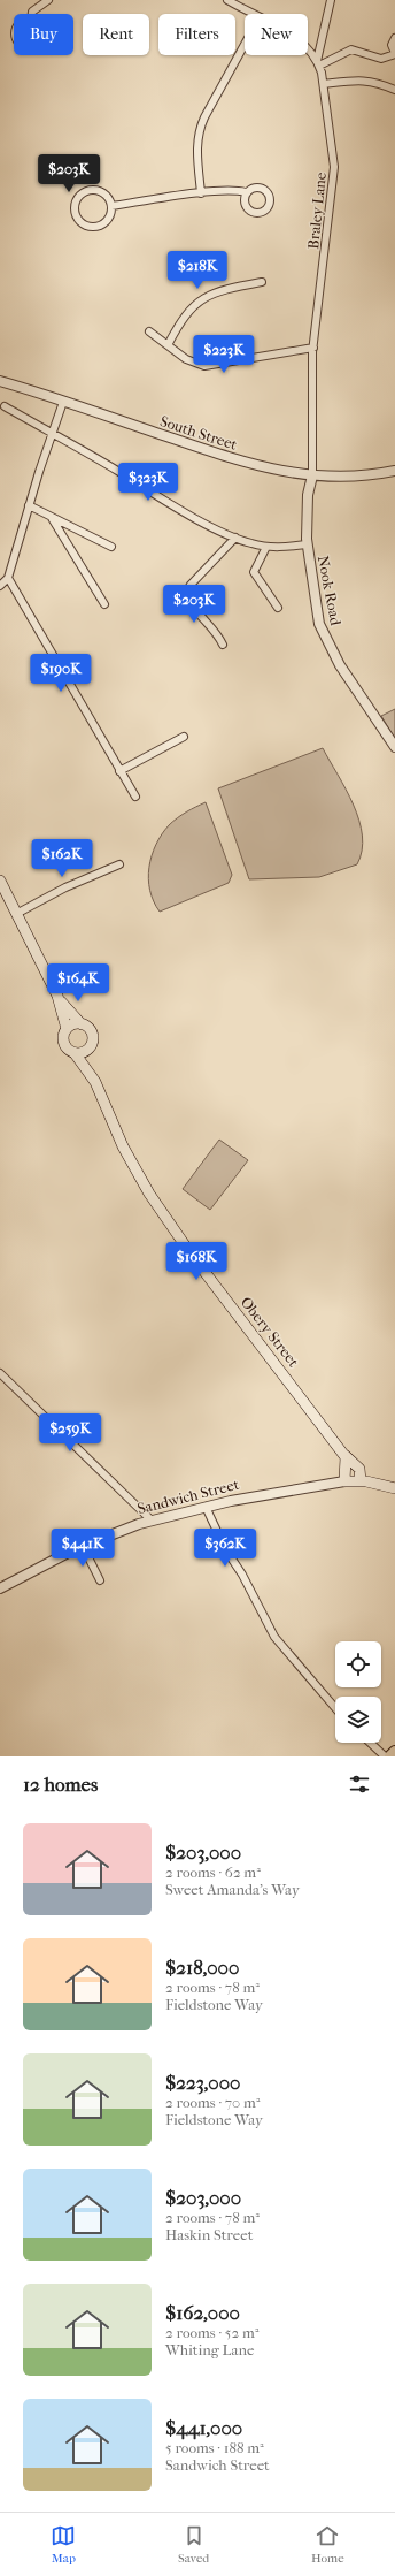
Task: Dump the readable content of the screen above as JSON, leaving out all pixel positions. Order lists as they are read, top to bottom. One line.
{"streets":{"main road":["Obery Street","Sandwich Street"],"street":["Braley Lane","South Street","Nook Road"]},"crossings":[["Braley Lane","South Street"],["Braley Lane","Nook Road"],["South Street","Nook Road"],["Obery Street","Sandwich Street"]],"page":{"chip":["Buy","Rent","Filters","New"],"price":["$203K","$218K","$223K","$323K","$203K","$190K","$162K","$164K","$168K","$259K","$441K","$362K"],"heading":"12 homes","list":[{"name":"$203,000","note":"2 rooms · 62 m² · Sweet Amanda's Way"},{"name":"$218,000","note":"2 rooms · 78 m² · Fieldstone Way"},{"name":"$223,000","note":"2 rooms · 70 m² · Fieldstone Way"},{"name":"$203,000","note":"2 rooms · 78 m² · Haskin Street"},{"name":"$162,000","note":"2 rooms · 52 m² · Whiting Lane"},{"name":"$441,000","note":"5 rooms · 188 m² · Sandwich Street"}],"tabs":["Map","Saved","Home"]}}
